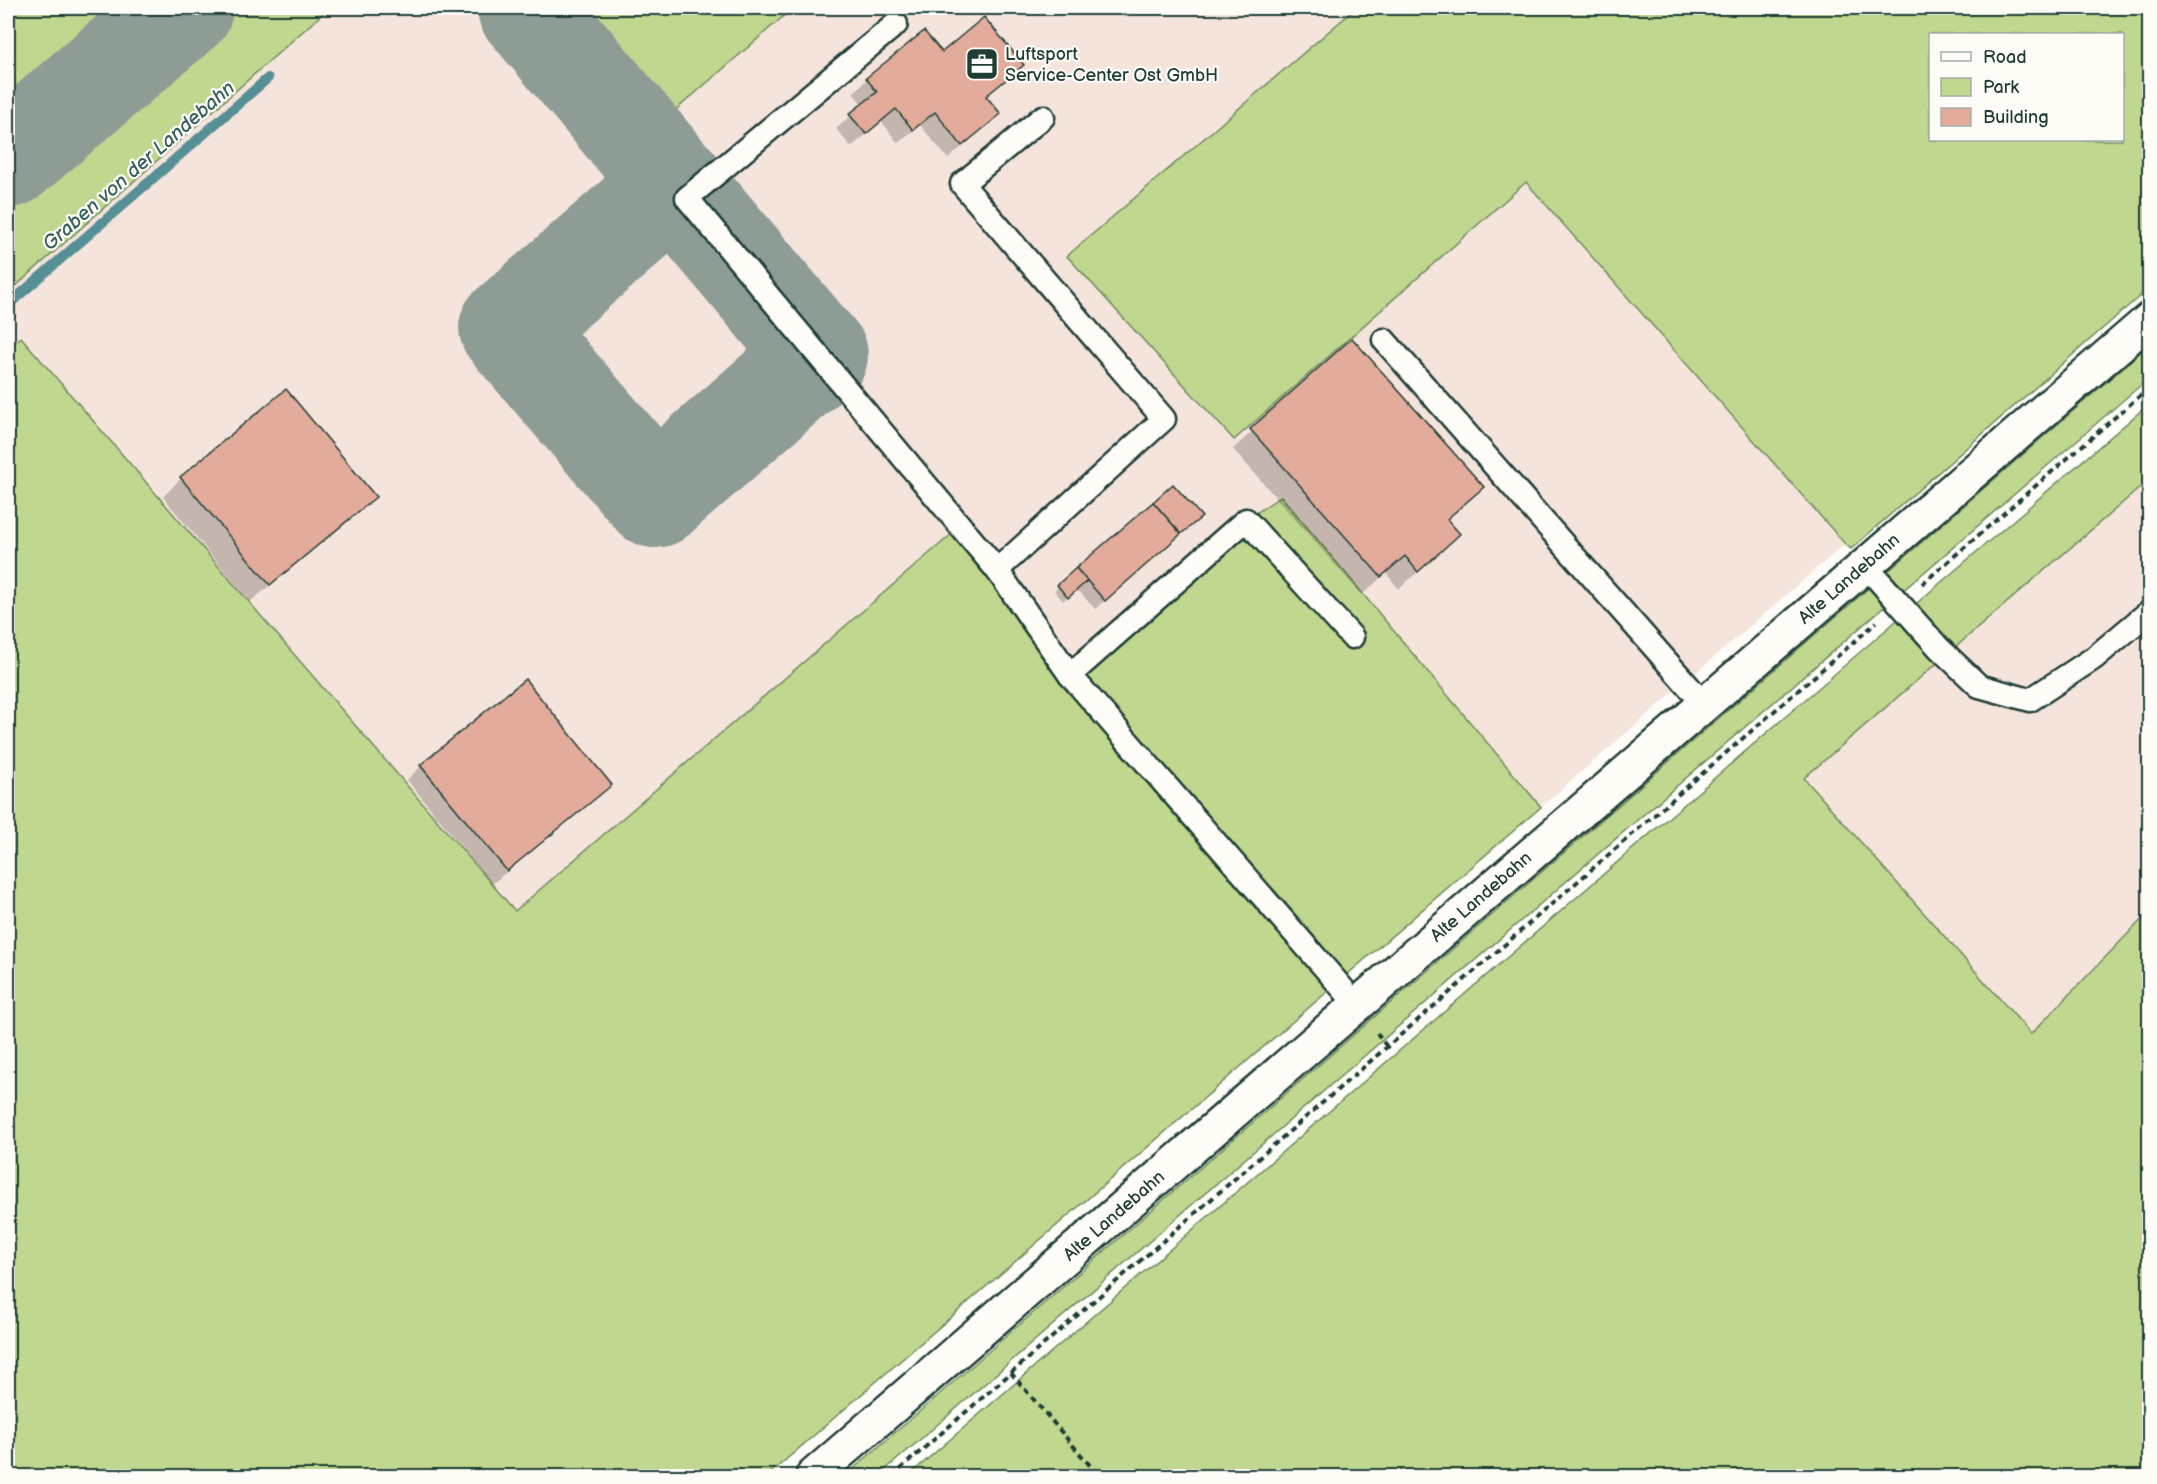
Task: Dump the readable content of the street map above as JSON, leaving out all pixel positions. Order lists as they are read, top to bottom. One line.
{"streets":{"main road":["Alte Landebahn"]},"water":["Graben von der Landebahn"],"places":{"office":["Luftsport Service-Center Ost GmbH"]},"legend":["Road","Park","Building"]}
